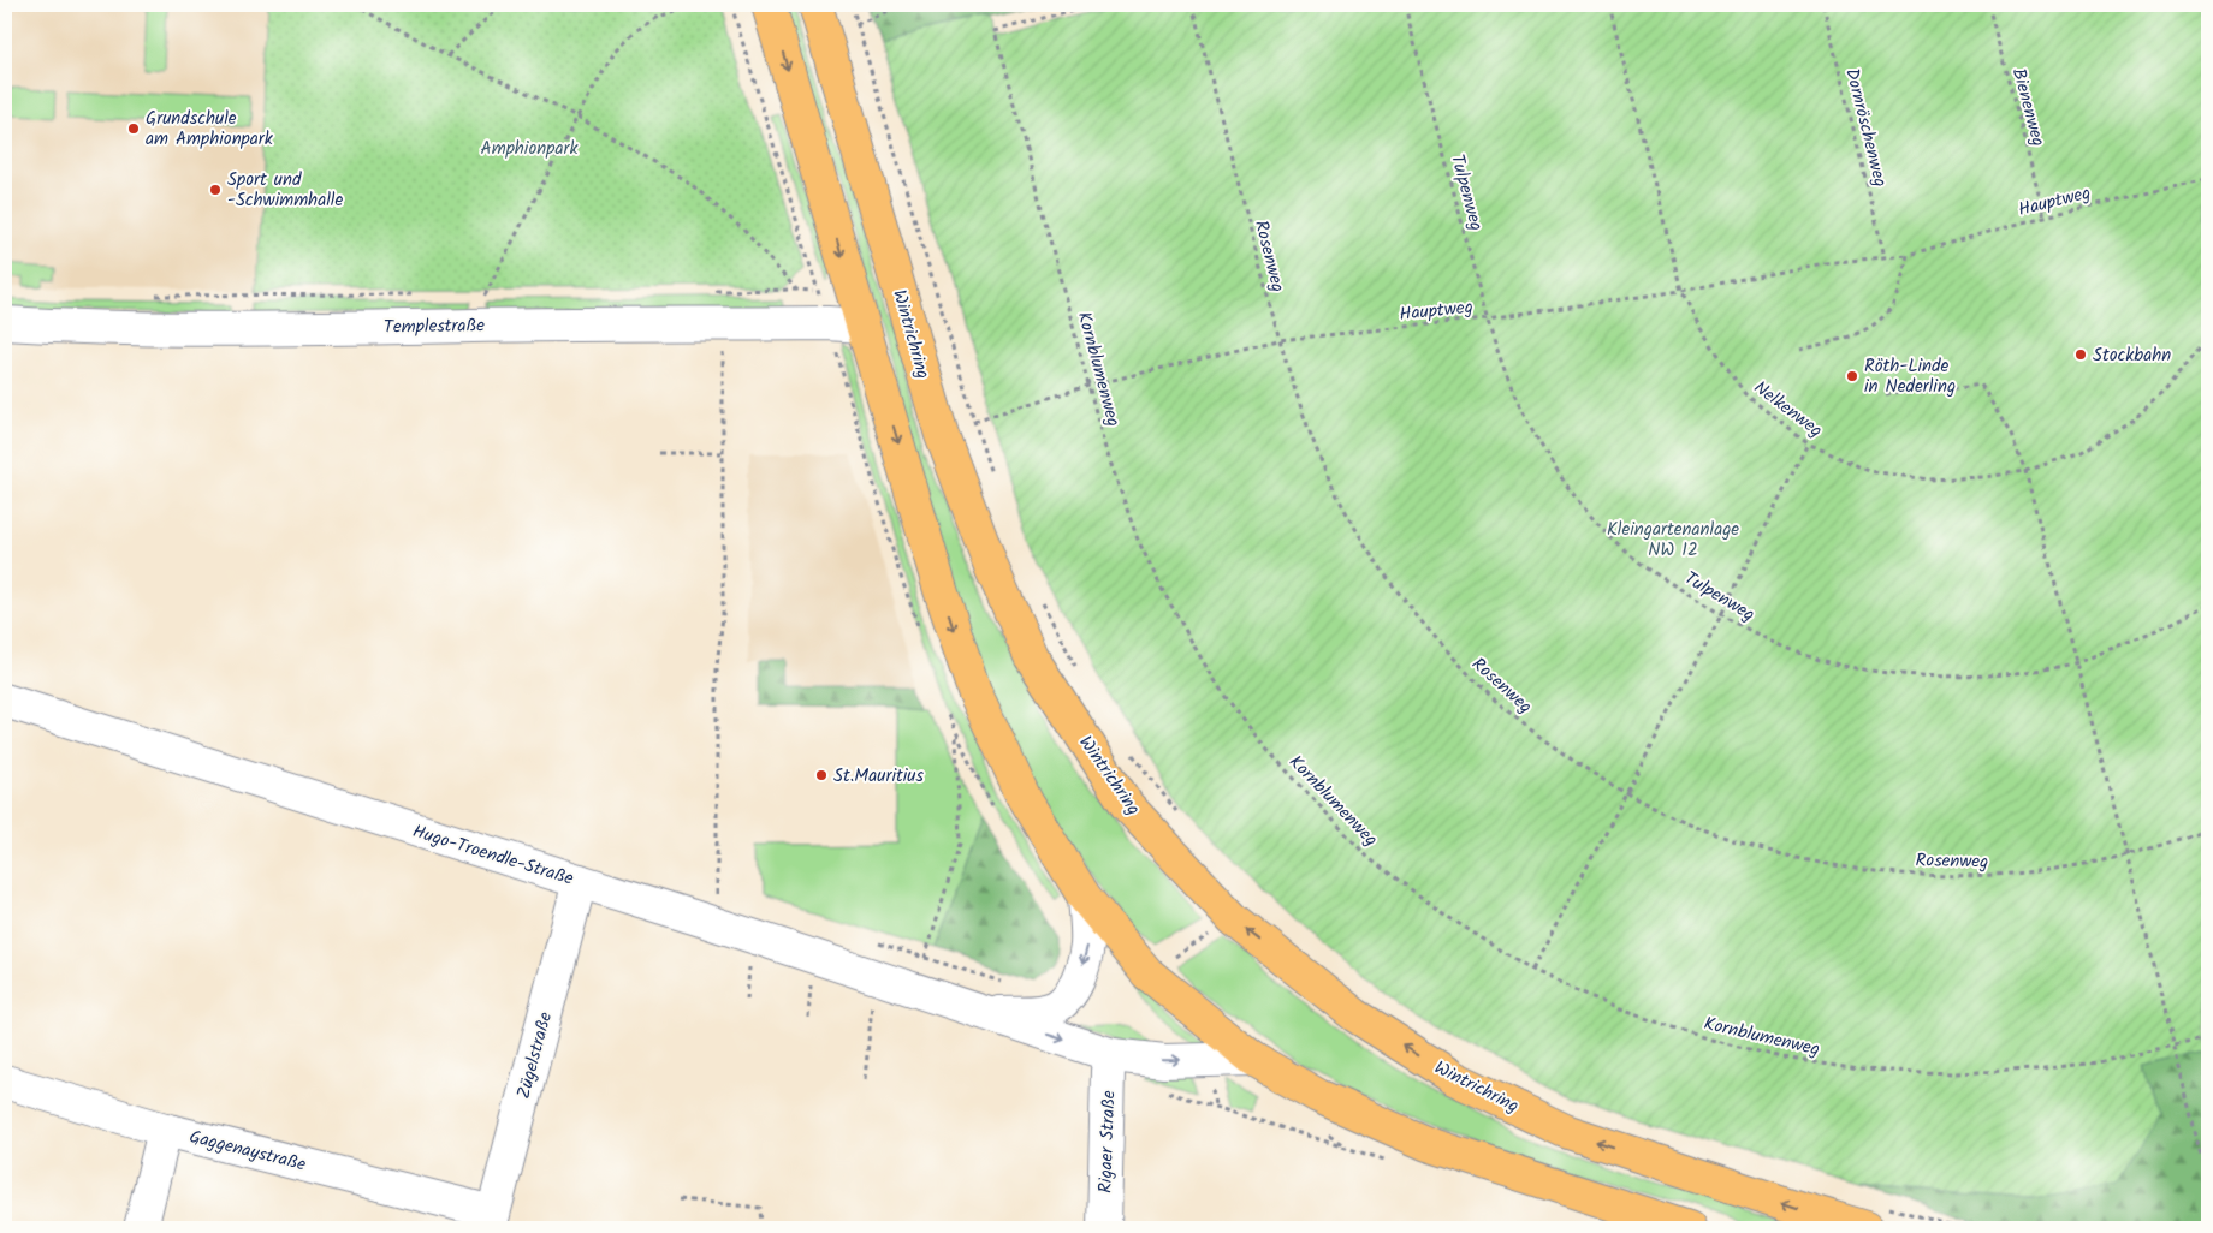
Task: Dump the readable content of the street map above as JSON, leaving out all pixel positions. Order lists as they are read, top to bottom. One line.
{"streets":{"main road":["Wintrichring"],"street":["Templestraße","Hugo-Troendle-Straße","Zügelstraße","Rigaer Straße","Gaggenaystraße"],"path":["Bienenweg","Dornröschenweg","Tulpenweg","Hauptweg","Rosenweg","Kornblumenweg","Nelkenweg"]},"crossings":[["Bienenweg","Hauptweg"],["Dornröschenweg","Hauptweg"],["Tulpenweg","Hauptweg"],["Hauptweg","Rosenweg"],["Hauptweg","Kornblumenweg"],["Hauptweg","Nelkenweg"],["Hugo-Troendle-Straße","Zügelstraße"],["Hugo-Troendle-Straße","Rigaer Straße"],["Zügelstraße","Gaggenaystraße"]],"parks":["Amphionpark","Kleingartenanlage NW 12"],"places":["Grundschule am Amphionpark","Sport und -Schwimmhalle","Stockbahn","Röth-Linde in Nederling","St.Mauritius"]}
